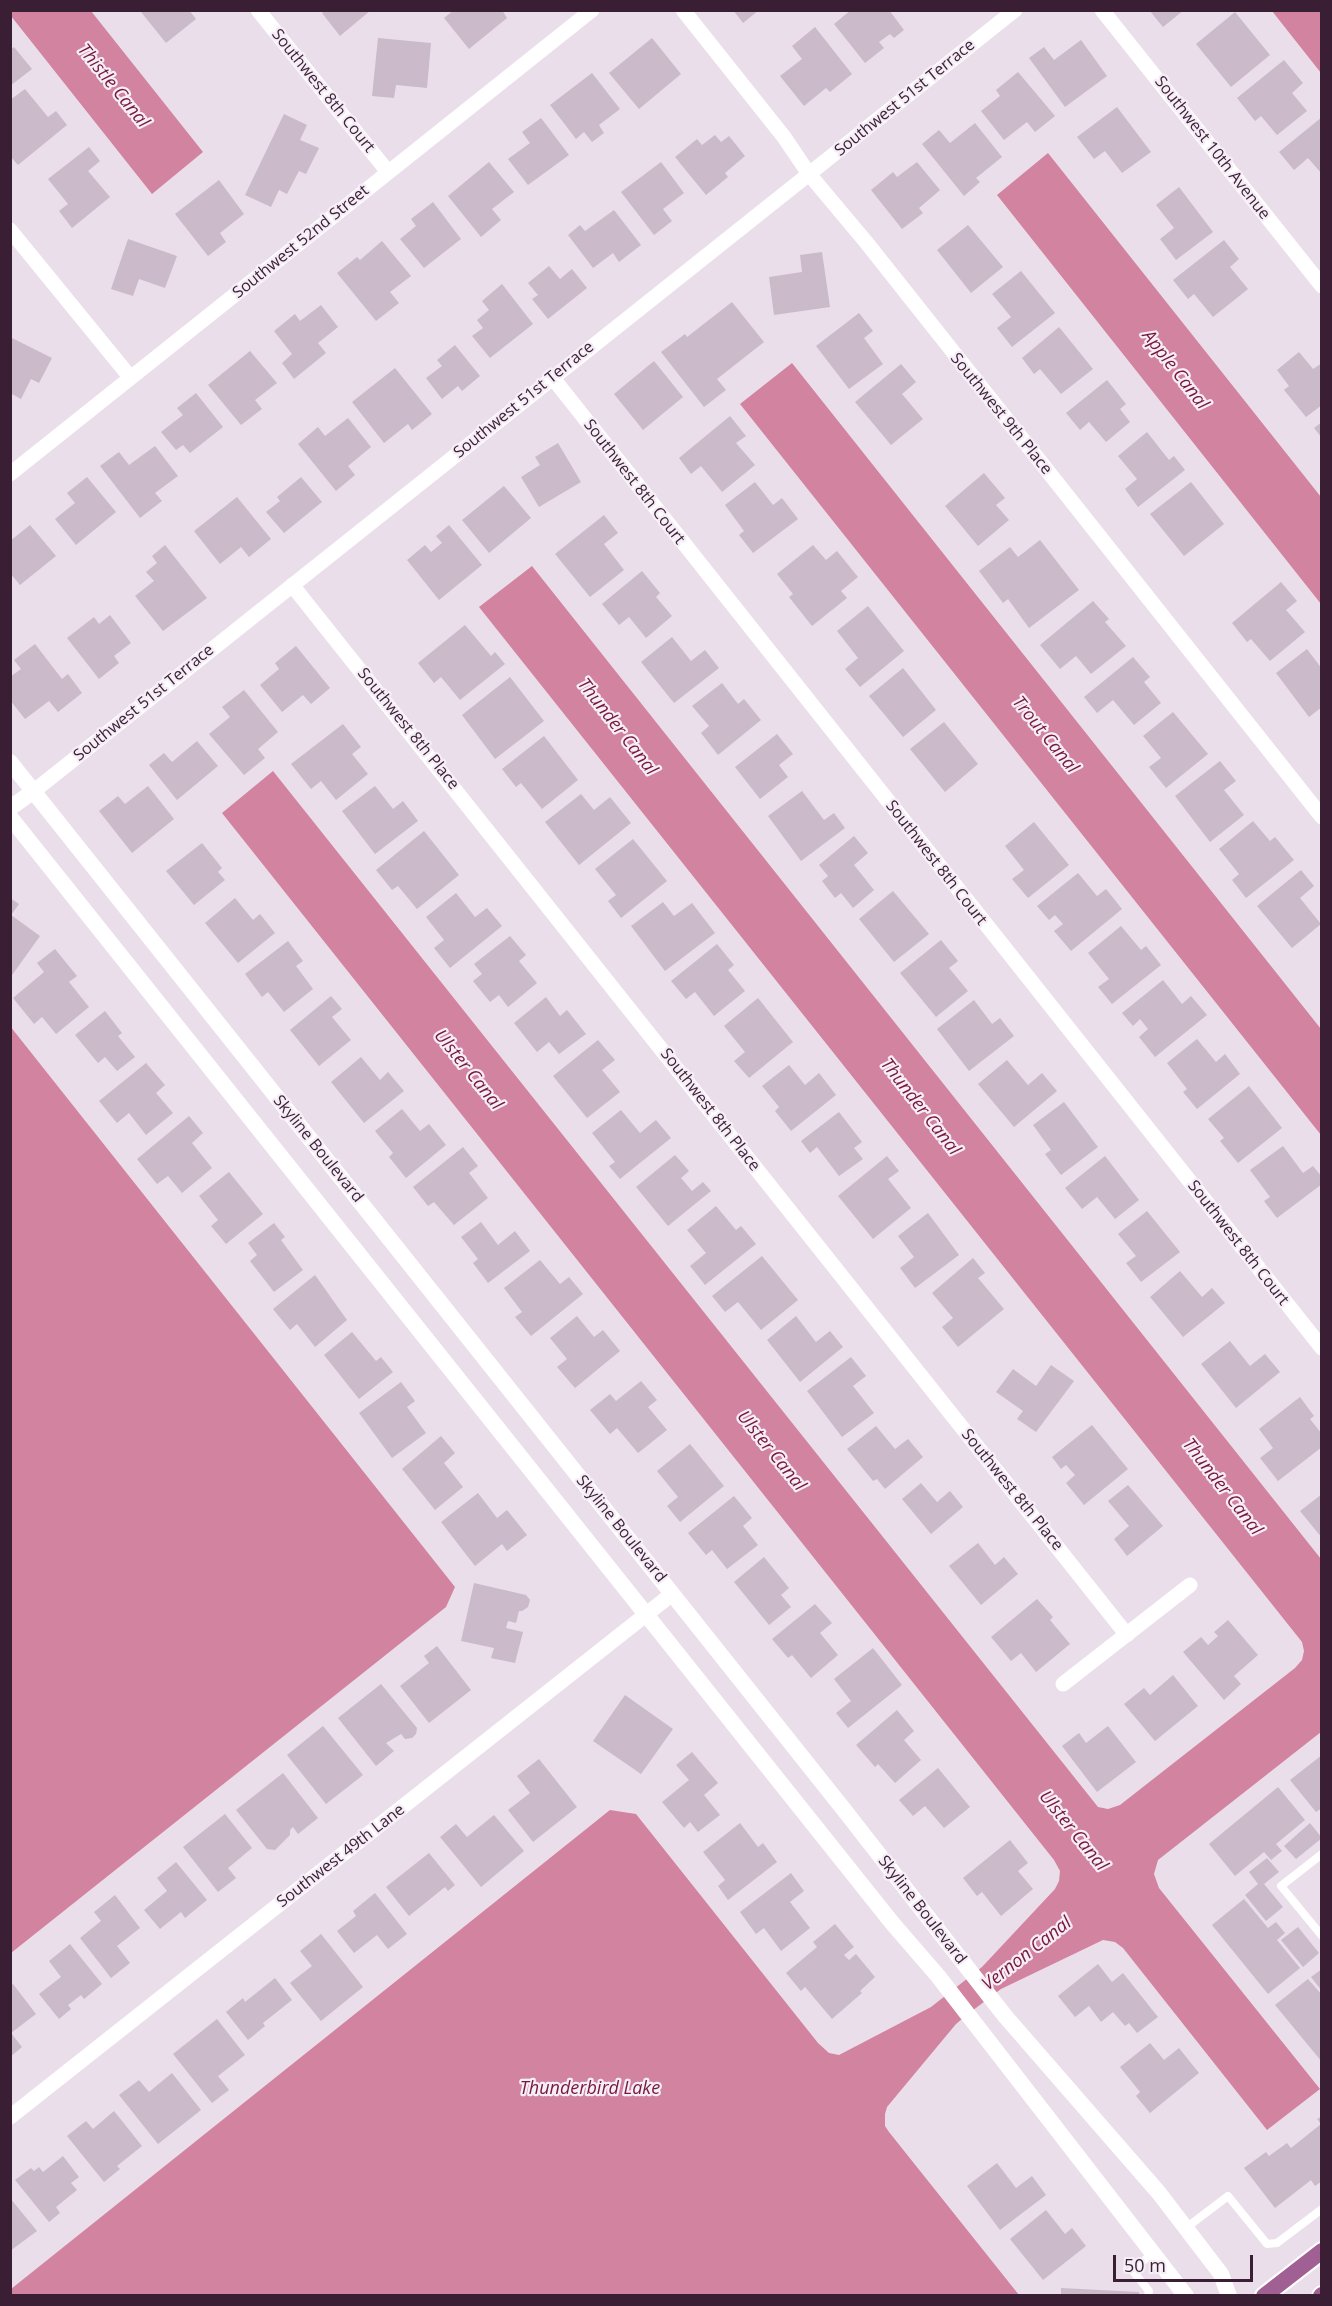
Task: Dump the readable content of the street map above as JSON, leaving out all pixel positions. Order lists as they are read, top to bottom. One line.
{"streets":{"street":["Southwest 8th Court","Southwest 51st Terrace","Southwest 10th Avenue","Southwest 52nd Street","Southwest 9th Place","Southwest 8th Place","Skyline Boulevard","Southwest 49th Lane"]},"crossings":[["Southwest 8th Court","Southwest 51st Terrace"],["Southwest 8th Court","Southwest 52nd Street"],["Southwest 51st Terrace","Southwest 9th Place"],["Southwest 51st Terrace","Southwest 8th Place"],["Southwest 51st Terrace","Skyline Boulevard"],["Skyline Boulevard","Southwest 49th Lane"]],"water":["Thistle Canal","Apple Canal","Thunder Canal","Trout Canal","Ulster Canal","Vernon Canal","Thunderbird Lake"],"scale_bar":"50 m"}
